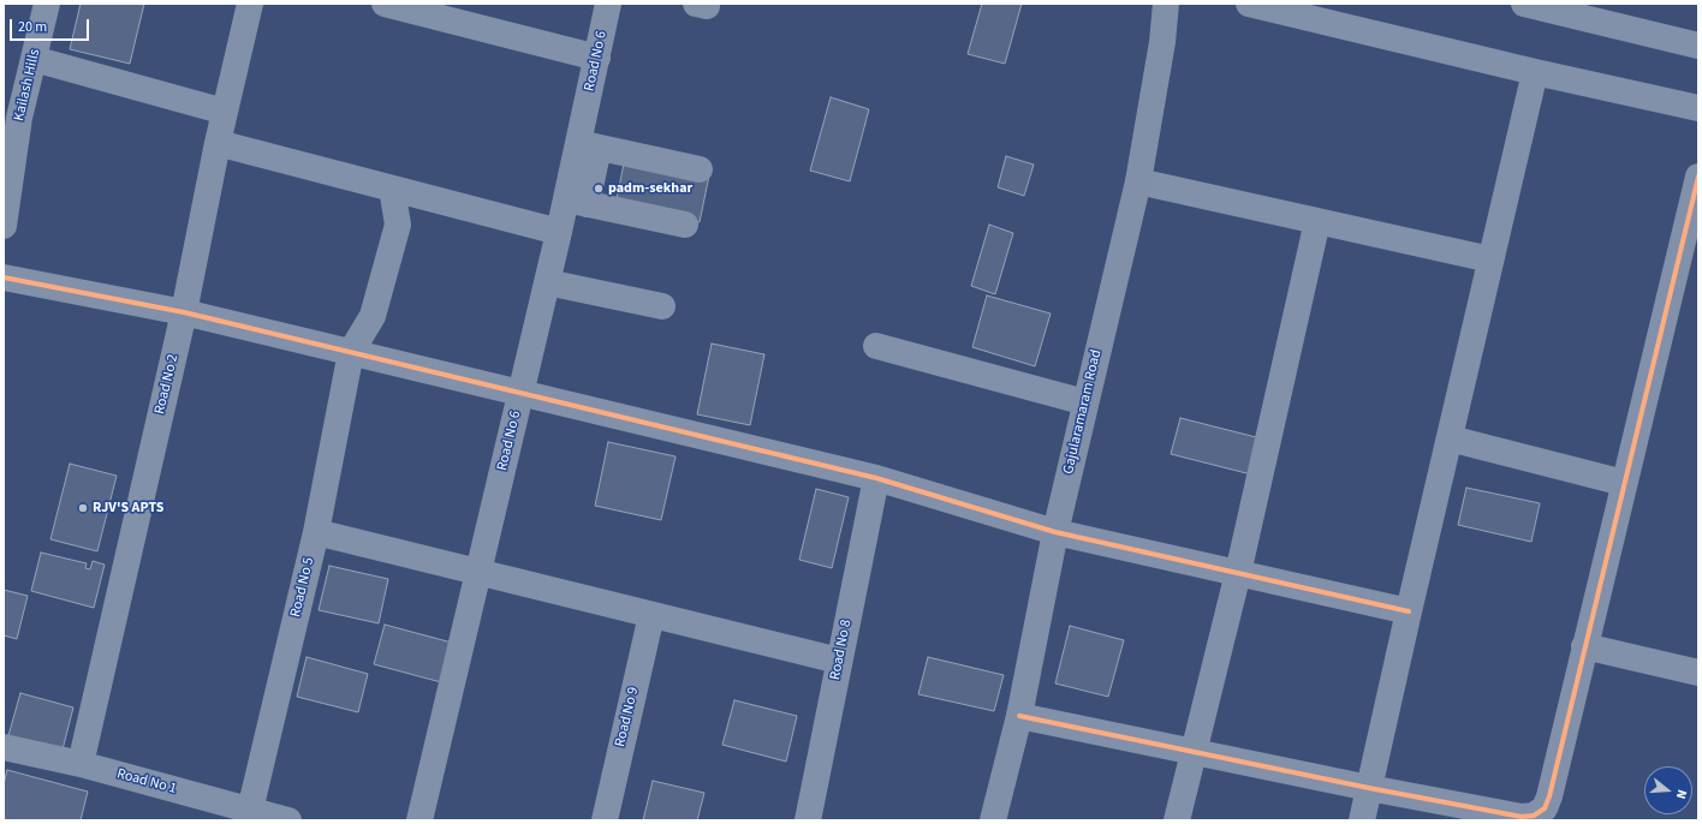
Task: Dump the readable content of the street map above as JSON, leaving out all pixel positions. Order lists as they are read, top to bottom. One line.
{"streets":{"main road":["Gajularamaram Road"],"street":["Road No 6","Kailash Hills","Road No 2","Road No 5","Road No 8","Road No 9","Road No 1"]},"crossings":[["Road No 2","Road No 1"],["Road No 5","Road No 1"]],"places":["padm-sekhar","RJV'S APTS"],"scale_bar":"20 m","north":"right"}
